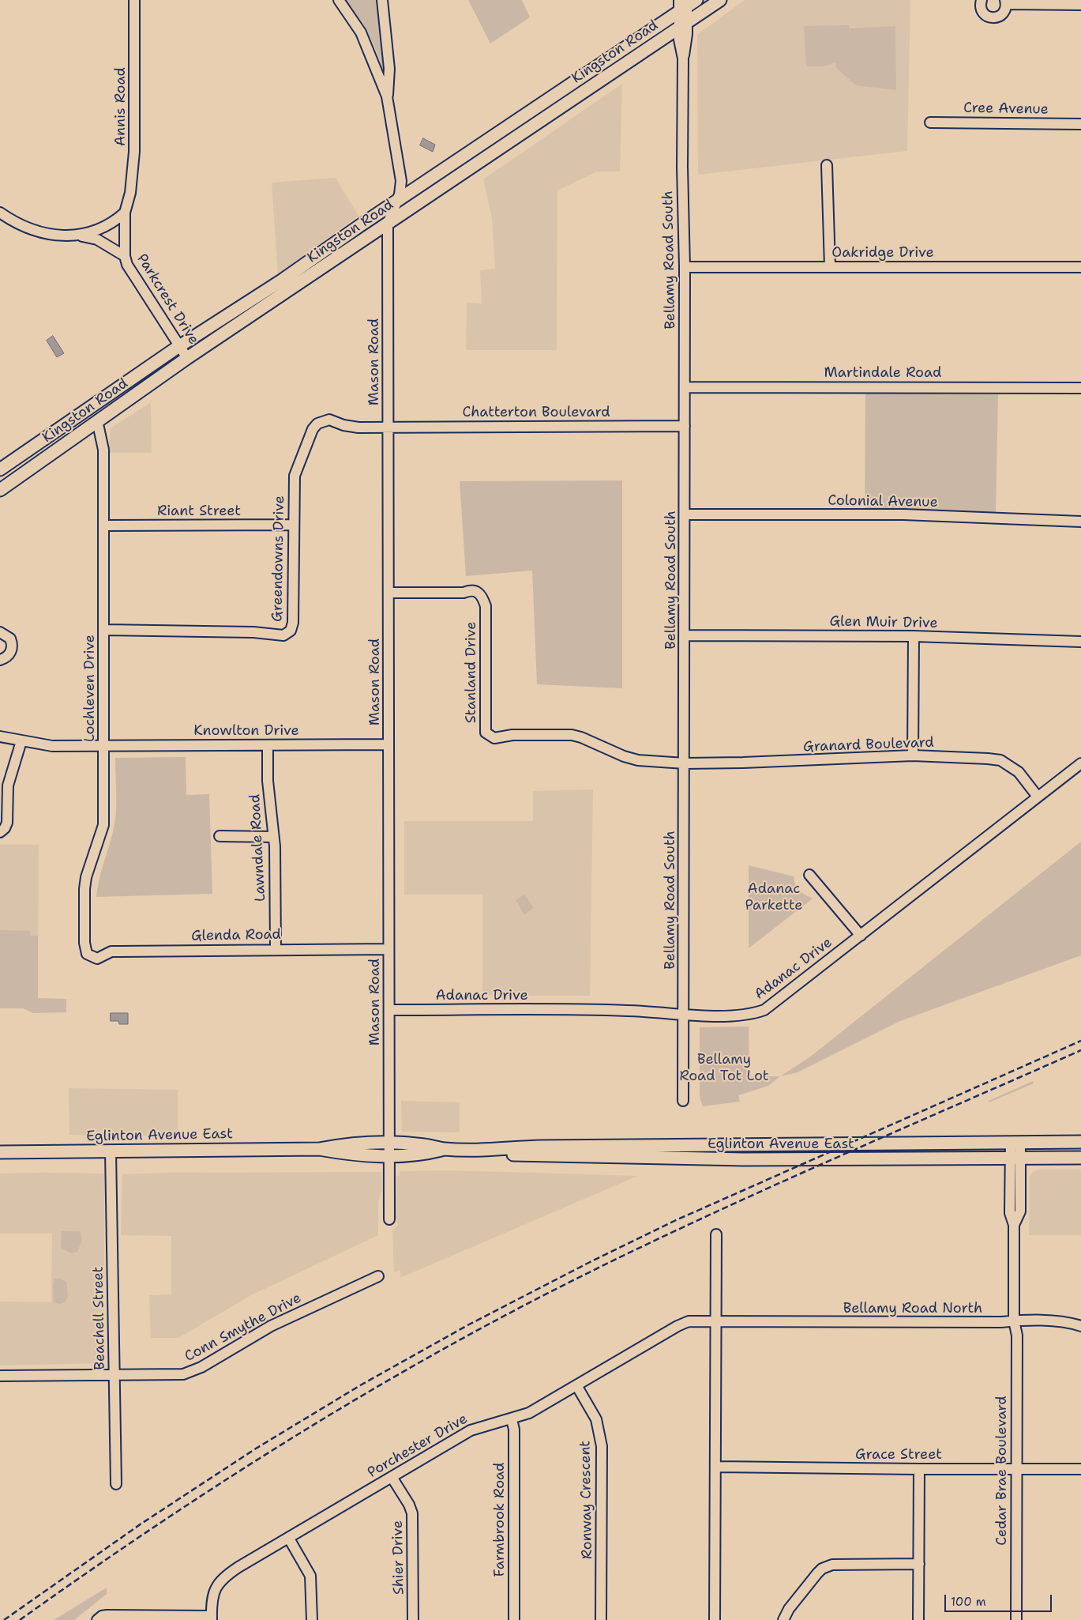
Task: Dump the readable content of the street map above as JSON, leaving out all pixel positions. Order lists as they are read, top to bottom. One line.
{"streets":{"main road":["Kingston Road","Eglinton Avenue East"],"street":["Annis Road","Cree Avenue","Oakridge Drive","Bellamy Road South","Parkcrest Drive","Mason Road","Martindale Road","Chatterton Boulevard","Colonial Avenue","Riant Street","Greendowns Drive","Glen Muir Drive","Stanland Drive","Lochleven Drive","Knowlton Drive","Granard Boulevard","Lawndale Road","Glenda Road","Adanac Drive","Bellamy Road North","Beachell Street","Conn Smythe Drive","Porchester Drive","Grace Street","Cedar Brae Boulevard","Ronway Crescent","Farmbrook Road","Shier Drive"]},"crossings":[["Kingston Road","Bellamy Road South"],["Kingston Road","Parkcrest Drive"],["Kingston Road","Mason Road"],["Kingston Road","Lochleven Drive"],["Annis Road","Parkcrest Drive"],["Oakridge Drive","Bellamy Road South"],["Bellamy Road South","Martindale Road"],["Bellamy Road South","Chatterton Boulevard"],["Bellamy Road South","Colonial Avenue"],["Bellamy Road South","Glen Muir Drive"],["Bellamy Road South","Stanland Drive"],["Bellamy Road South","Granard Boulevard"],["Bellamy Road South","Adanac Drive"],["Mason Road","Chatterton Boulevard"],["Mason Road","Greendowns Drive"],["Mason Road","Stanland Drive"],["Mason Road","Knowlton Drive"],["Mason Road","Glenda Road"],["Mason Road","Adanac Drive"],["Mason Road","Eglinton Avenue East"],["Chatterton Boulevard","Greendowns Drive"],["Riant Street","Greendowns Drive"],["Riant Street","Lochleven Drive"],["Greendowns Drive","Lochleven Drive"],["Stanland Drive","Granard Boulevard"],["Lochleven Drive","Knowlton Drive"],["Lochleven Drive","Glenda Road"],["Knowlton Drive","Lawndale Road"],["Granard Boulevard","Adanac Drive"],["Lawndale Road","Glenda Road"],["Eglinton Avenue East","Beachell Street"],["Bellamy Road North","Porchester Drive"],["Bellamy Road North","Cedar Brae Boulevard"],["Beachell Street","Conn Smythe Drive"],["Porchester Drive","Ronway Crescent"],["Porchester Drive","Farmbrook Road"],["Porchester Drive","Shier Drive"],["Grace Street","Cedar Brae Boulevard"]],"parks":["Adanac Parkette","Bellamy Road Tot Lot"],"scale_bar":"100 m"}
